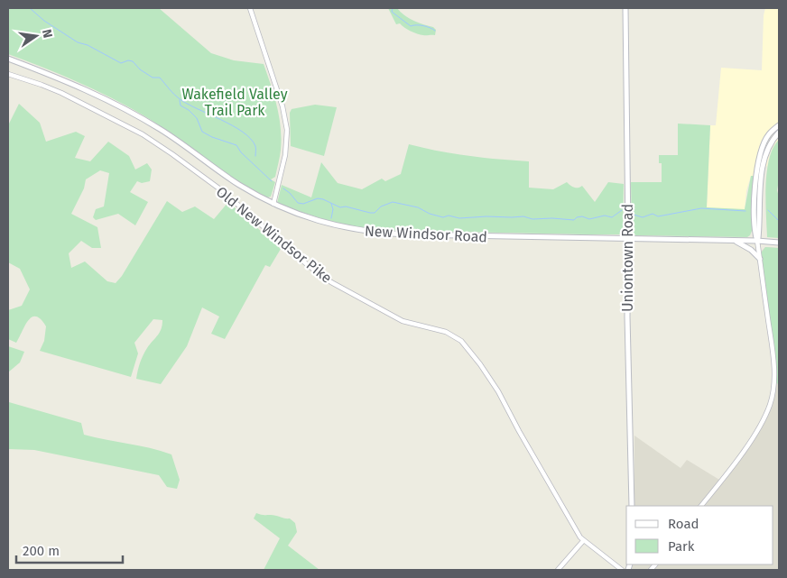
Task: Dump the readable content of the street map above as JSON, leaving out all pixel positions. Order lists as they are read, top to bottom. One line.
{"streets":{"main road":["New Windsor Road","Uniontown Road"],"street":["Old New Windsor Pike"]},"crossings":[["New Windsor Road","Uniontown Road"]],"parks":["Wakefield Valley Trail Park"],"legend":["Road","Park"],"scale_bar":"200 m","north":"right"}
